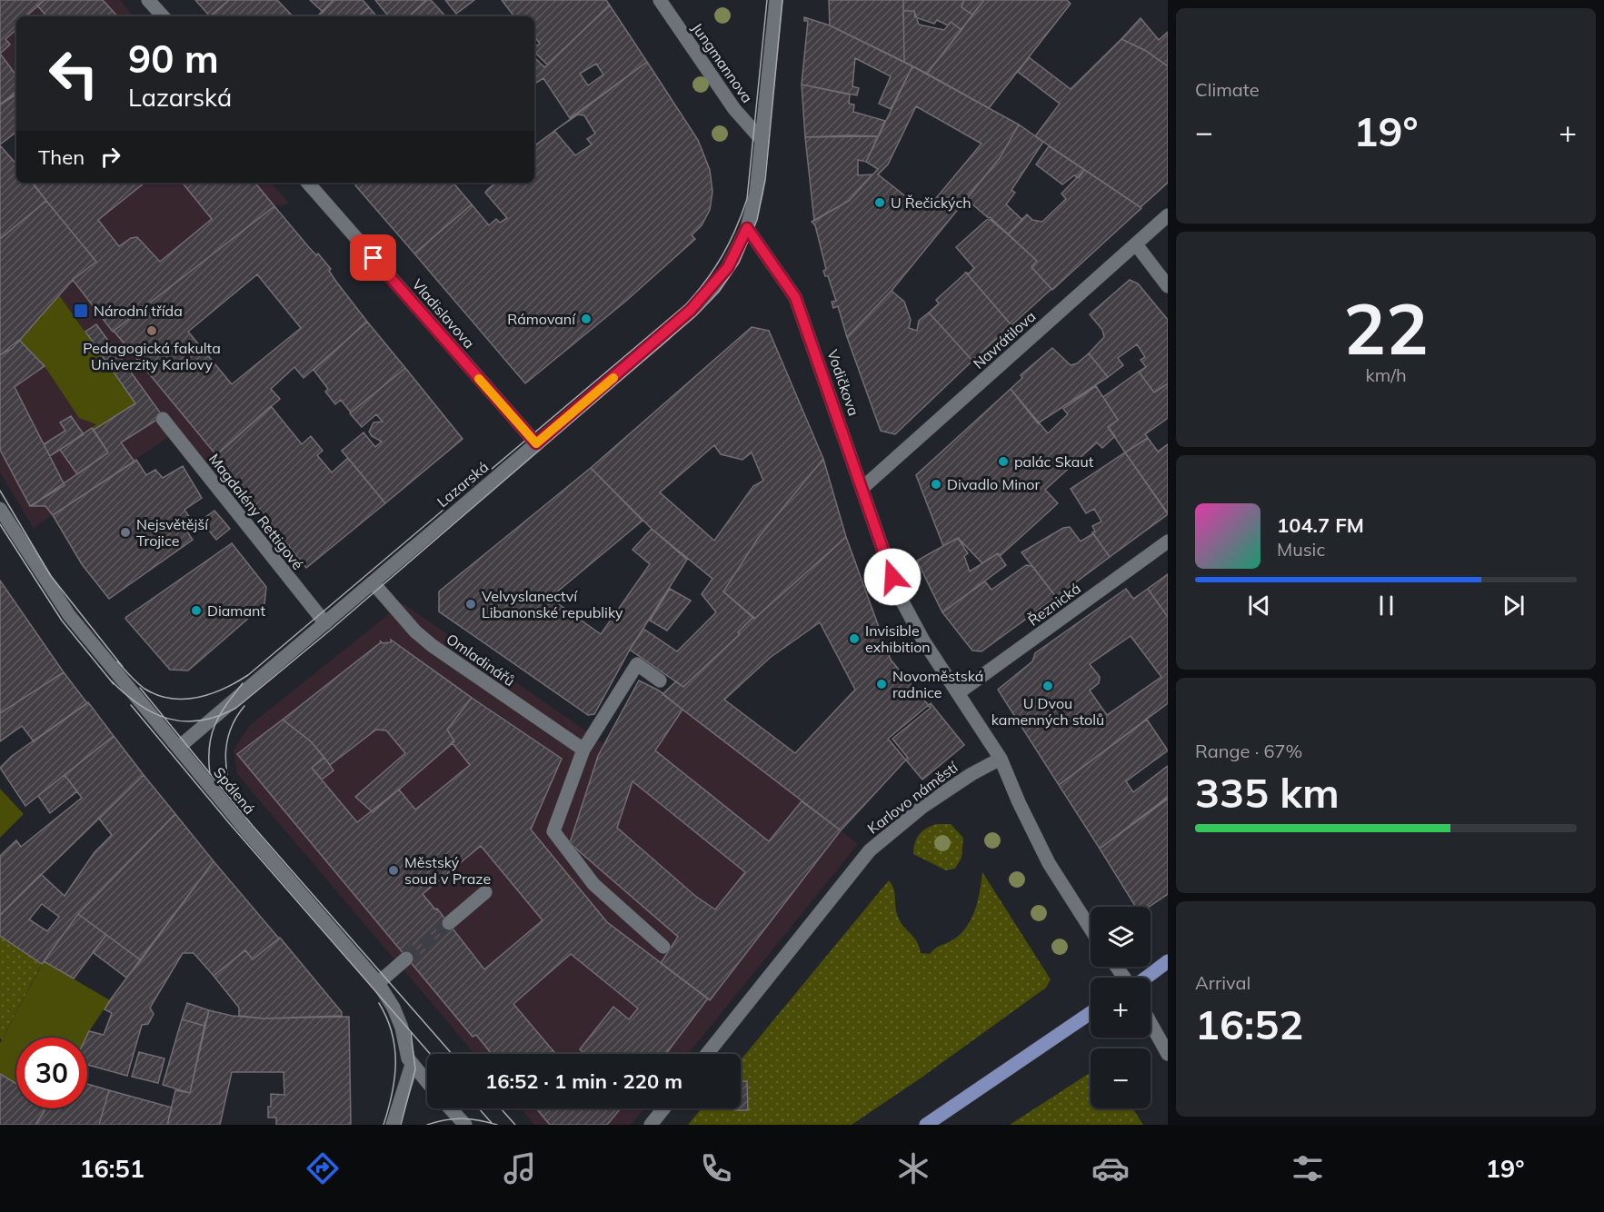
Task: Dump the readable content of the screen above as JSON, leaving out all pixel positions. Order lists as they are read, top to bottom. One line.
{"streets":{"street":["Jungmannova","Vladislavova","Navrátilova","Vodičkova","Lazarská","Magdalény Rettigové","Řeznická","Omladinářů","Spálená","Karlovo náměstí"]},"crossings":[["Vladislavova","Lazarská"],["Navrátilova","Vodičkova"],["Vodičkova","Lazarská"],["Vodičkova","Řeznická"],["Vodičkova","Karlovo náměstí"],["Lazarská","Magdalény Rettigové"],["Lazarská","Omladinářů"],["Lazarská","Spálená"]],"places":{"other":["U Řečických","Rámovaní","Pedagogická fakulta Univerzity Karlovy","palác Skaut","Divadlo Minor","Nejsvětější Trojice","Velvyslanectví Libanonské republiky","Diamant","Invisible exhibition","Novoměstská radnice","U Dvou kamenných stolů","Městský soud v Praze"],"transit":["Národní třída"]},"page":{"tile":["Climate",["22","km/h"],["Range · 67%","335 km"],["Arrival","16:52"]],"turn":["90 m","Lazarská"],"heat":["−","19°","+"],"then":"Then","song":["104.7 FM","Music"],"map_buttons":["+","−"],"limit":"30","trip":"16:52 · 1 min · 220 m","tabs":["16:51","19°"]}}
